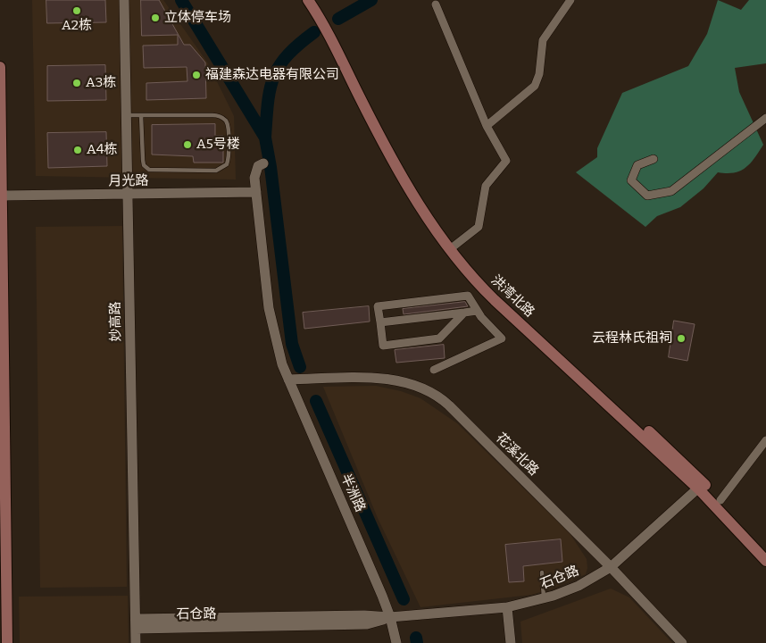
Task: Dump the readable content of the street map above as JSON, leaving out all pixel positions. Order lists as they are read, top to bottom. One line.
{"streets":{"main road":["洪湾北路"],"street":["月光路","妙高路","花溪北路","半洲路","石仓路"]},"crossings":[["月光路","妙高路"],["月光路","半洲路"],["洪湾北路","石仓路"],["妙高路","石仓路"],["花溪北路","半洲路"],["花溪北路","石仓路"],["半洲路","石仓路"]],"places":["A2栋","立体停车场","福建森达电器有限公司","A3栋","A5号楼","A4栋","云程林氏祖祠"]}
